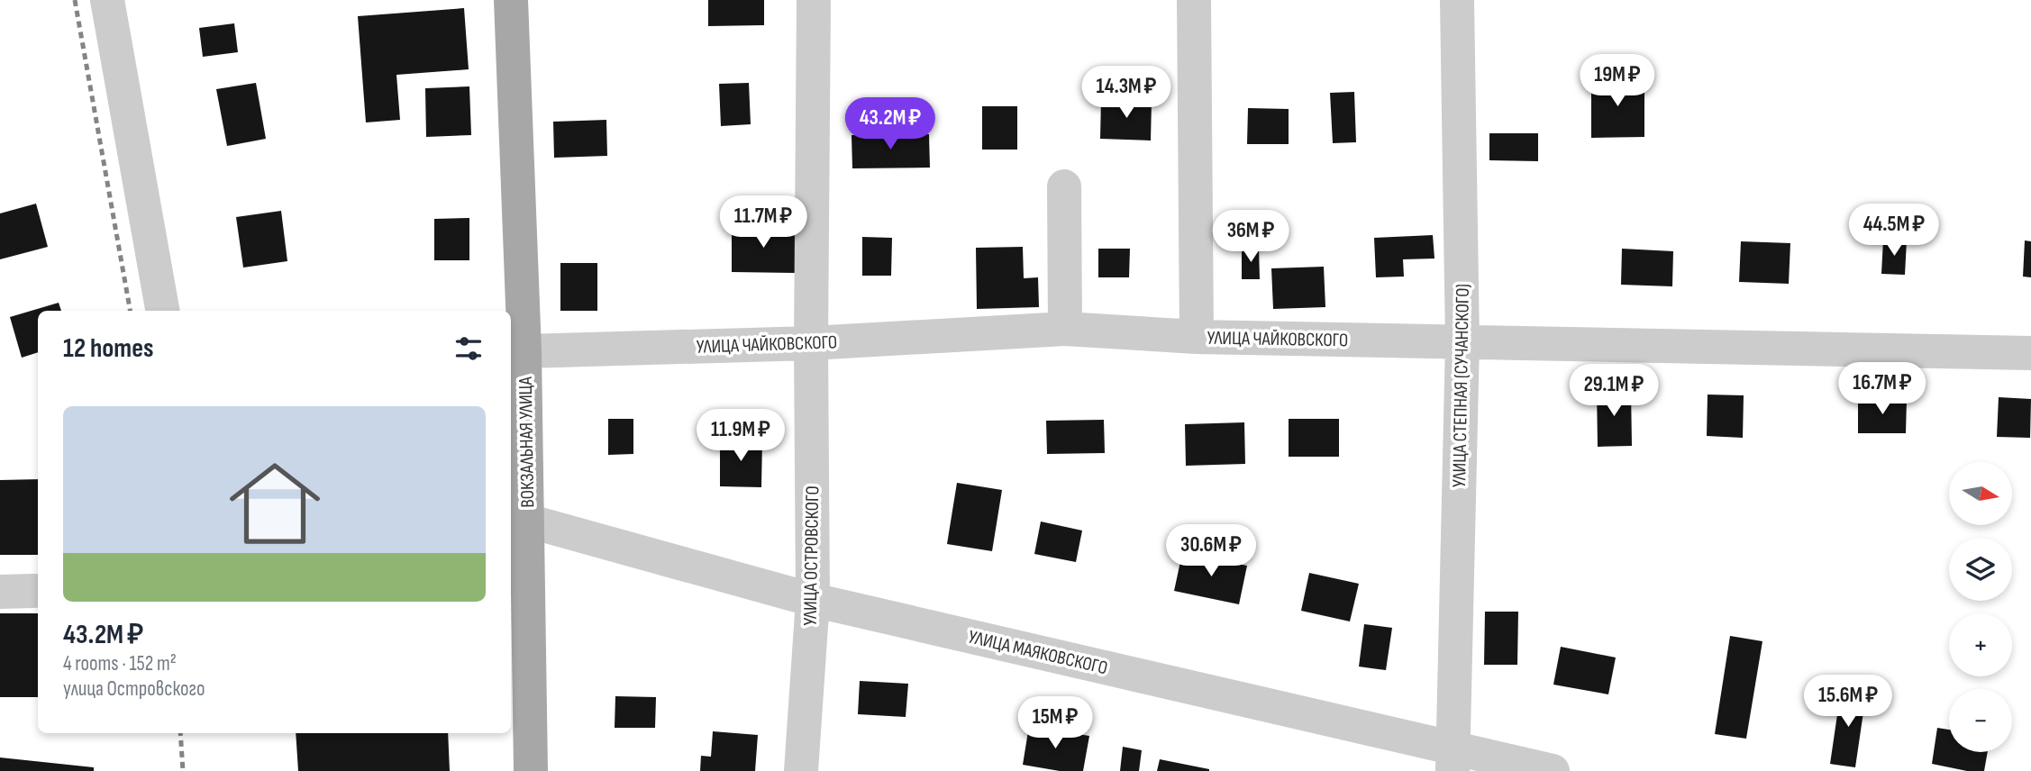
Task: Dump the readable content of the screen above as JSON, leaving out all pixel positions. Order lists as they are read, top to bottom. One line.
{"streets":{"main road":["ВОКЗАЛЬНАЯ УЛИЦА"],"street":["УЛИЦА ЧАЙКОВСКОГО","УЛИЦА СТЕПНАЯ (СУЧАНСКОГО)","УЛИЦА ОСТРОВСКОГО","УЛИЦА МАЯКОВСКОГО"]},"crossings":[["УЛИЦА ЧАЙКОВСКОГО","УЛИЦА СТЕПНАЯ (СУЧАНСКОГО)"],["УЛИЦА ЧАЙКОВСКОГО","ВОКЗАЛЬНАЯ УЛИЦА"],["УЛИЦА ЧАЙКОВСКОГО","УЛИЦА ОСТРОВСКОГО"],["УЛИЦА СТЕПНАЯ (СУЧАНСКОГО)","УЛИЦА МАЯКОВСКОГО"],["ВОКЗАЛЬНАЯ УЛИЦА","УЛИЦА МАЯКОВСКОГО"],["УЛИЦА ОСТРОВСКОГО","УЛИЦА МАЯКОВСКОГО"]],"north":"right","page":{"price":["19M ₽","14.3M ₽","43.2M ₽","11.7M ₽","44.5M ₽","36M ₽","16.7M ₽","29.1M ₽","11.9M ₽","30.6M ₽","15.6M ₽","15M ₽"],"heading":"12 homes","list":[{"name":"43.2M ₽","note":"4 rooms · 152 m² · улица Островского"}],"map_buttons":["+","−"]}}
